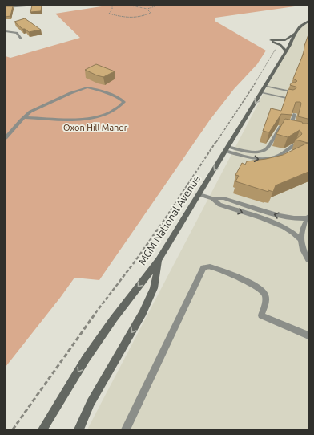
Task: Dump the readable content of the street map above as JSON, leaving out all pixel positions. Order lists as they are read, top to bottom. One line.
{"streets":{"main road":["MGM National Avenue"]},"parks":["Oxon Hill Manor"]}
